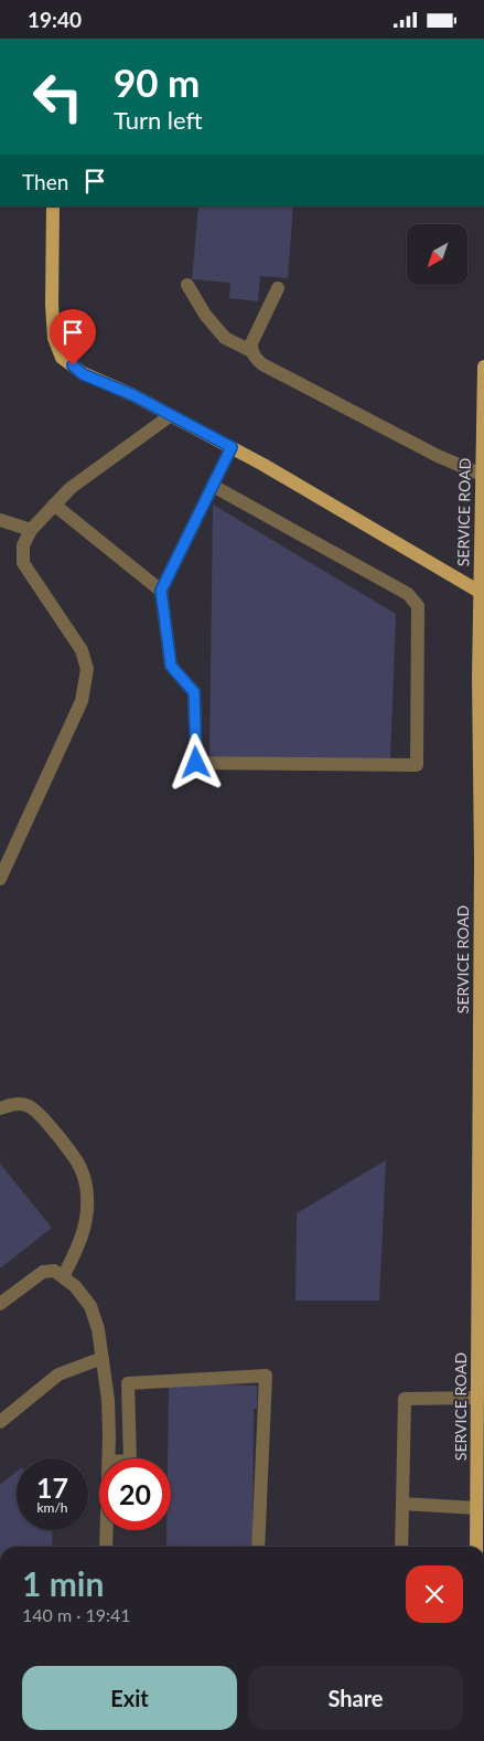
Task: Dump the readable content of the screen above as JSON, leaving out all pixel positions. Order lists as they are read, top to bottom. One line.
{"streets":{"main road":["SERVICE ROAD"]},"north":"bottom left","page":{"status":"19:40","turn":["90 m","Turn left"],"then":"Then","speed":"17 km/h","limit":"20","heading":["1 min","140 m · 19:41"],"buttons":["Exit","Share"]}}
